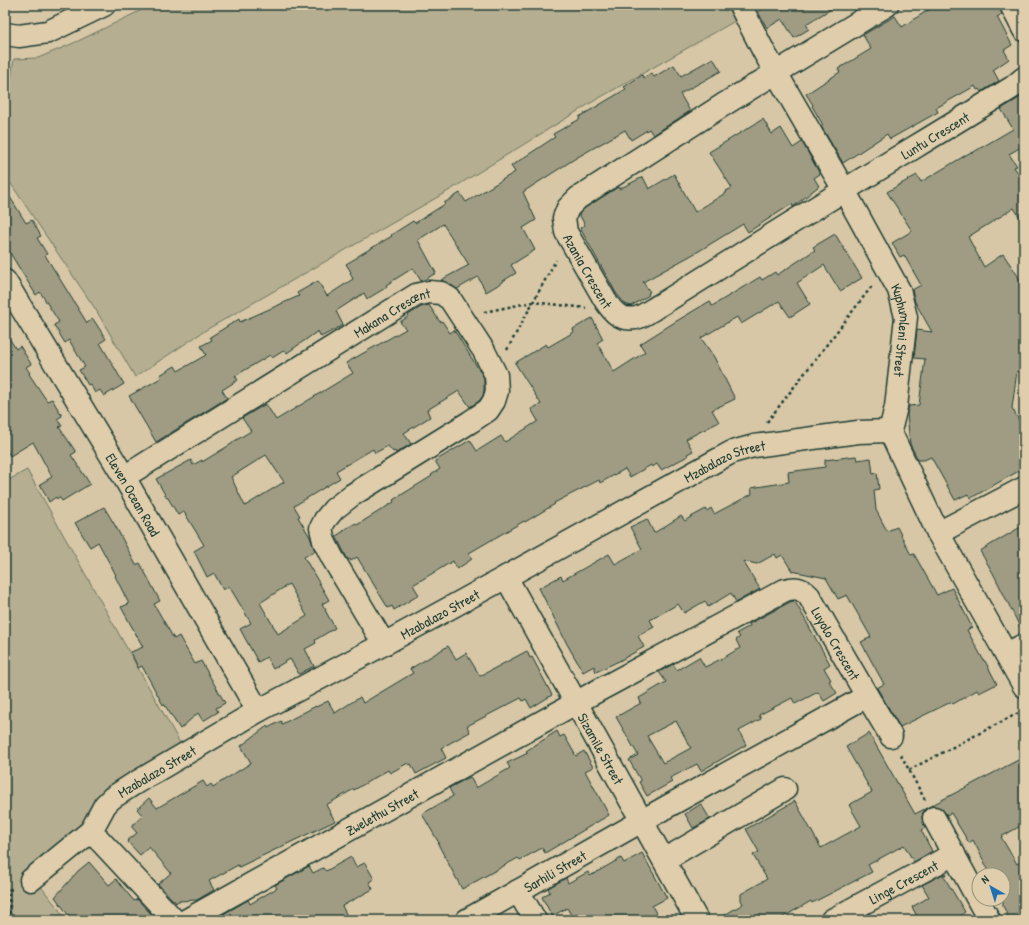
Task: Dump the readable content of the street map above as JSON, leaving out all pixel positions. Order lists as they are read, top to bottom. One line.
{"streets":{"street":["Luntu Crescent","Azania Crescent","Makana Crescent","Kuphumleni Street","Mzabalazo Street","Eleven Ocean Road","Luyolo Crescent","Sizamile Street","Zwelethu Street","Sarhili Street","Linge Crescent"]},"crossings":[["Luntu Crescent","Azania Crescent"],["Luntu Crescent","Kuphumleni Street"],["Azania Crescent","Kuphumleni Street"],["Makana Crescent","Mzabalazo Street"],["Makana Crescent","Eleven Ocean Road"],["Kuphumleni Street","Mzabalazo Street"],["Mzabalazo Street","Eleven Ocean Road"],["Mzabalazo Street","Sizamile Street"],["Luyolo Crescent","Sizamile Street"],["Luyolo Crescent","Zwelethu Street"],["Luyolo Crescent","Sarhili Street"],["Sizamile Street","Zwelethu Street"],["Sizamile Street","Sarhili Street"]],"north":"top left"}
